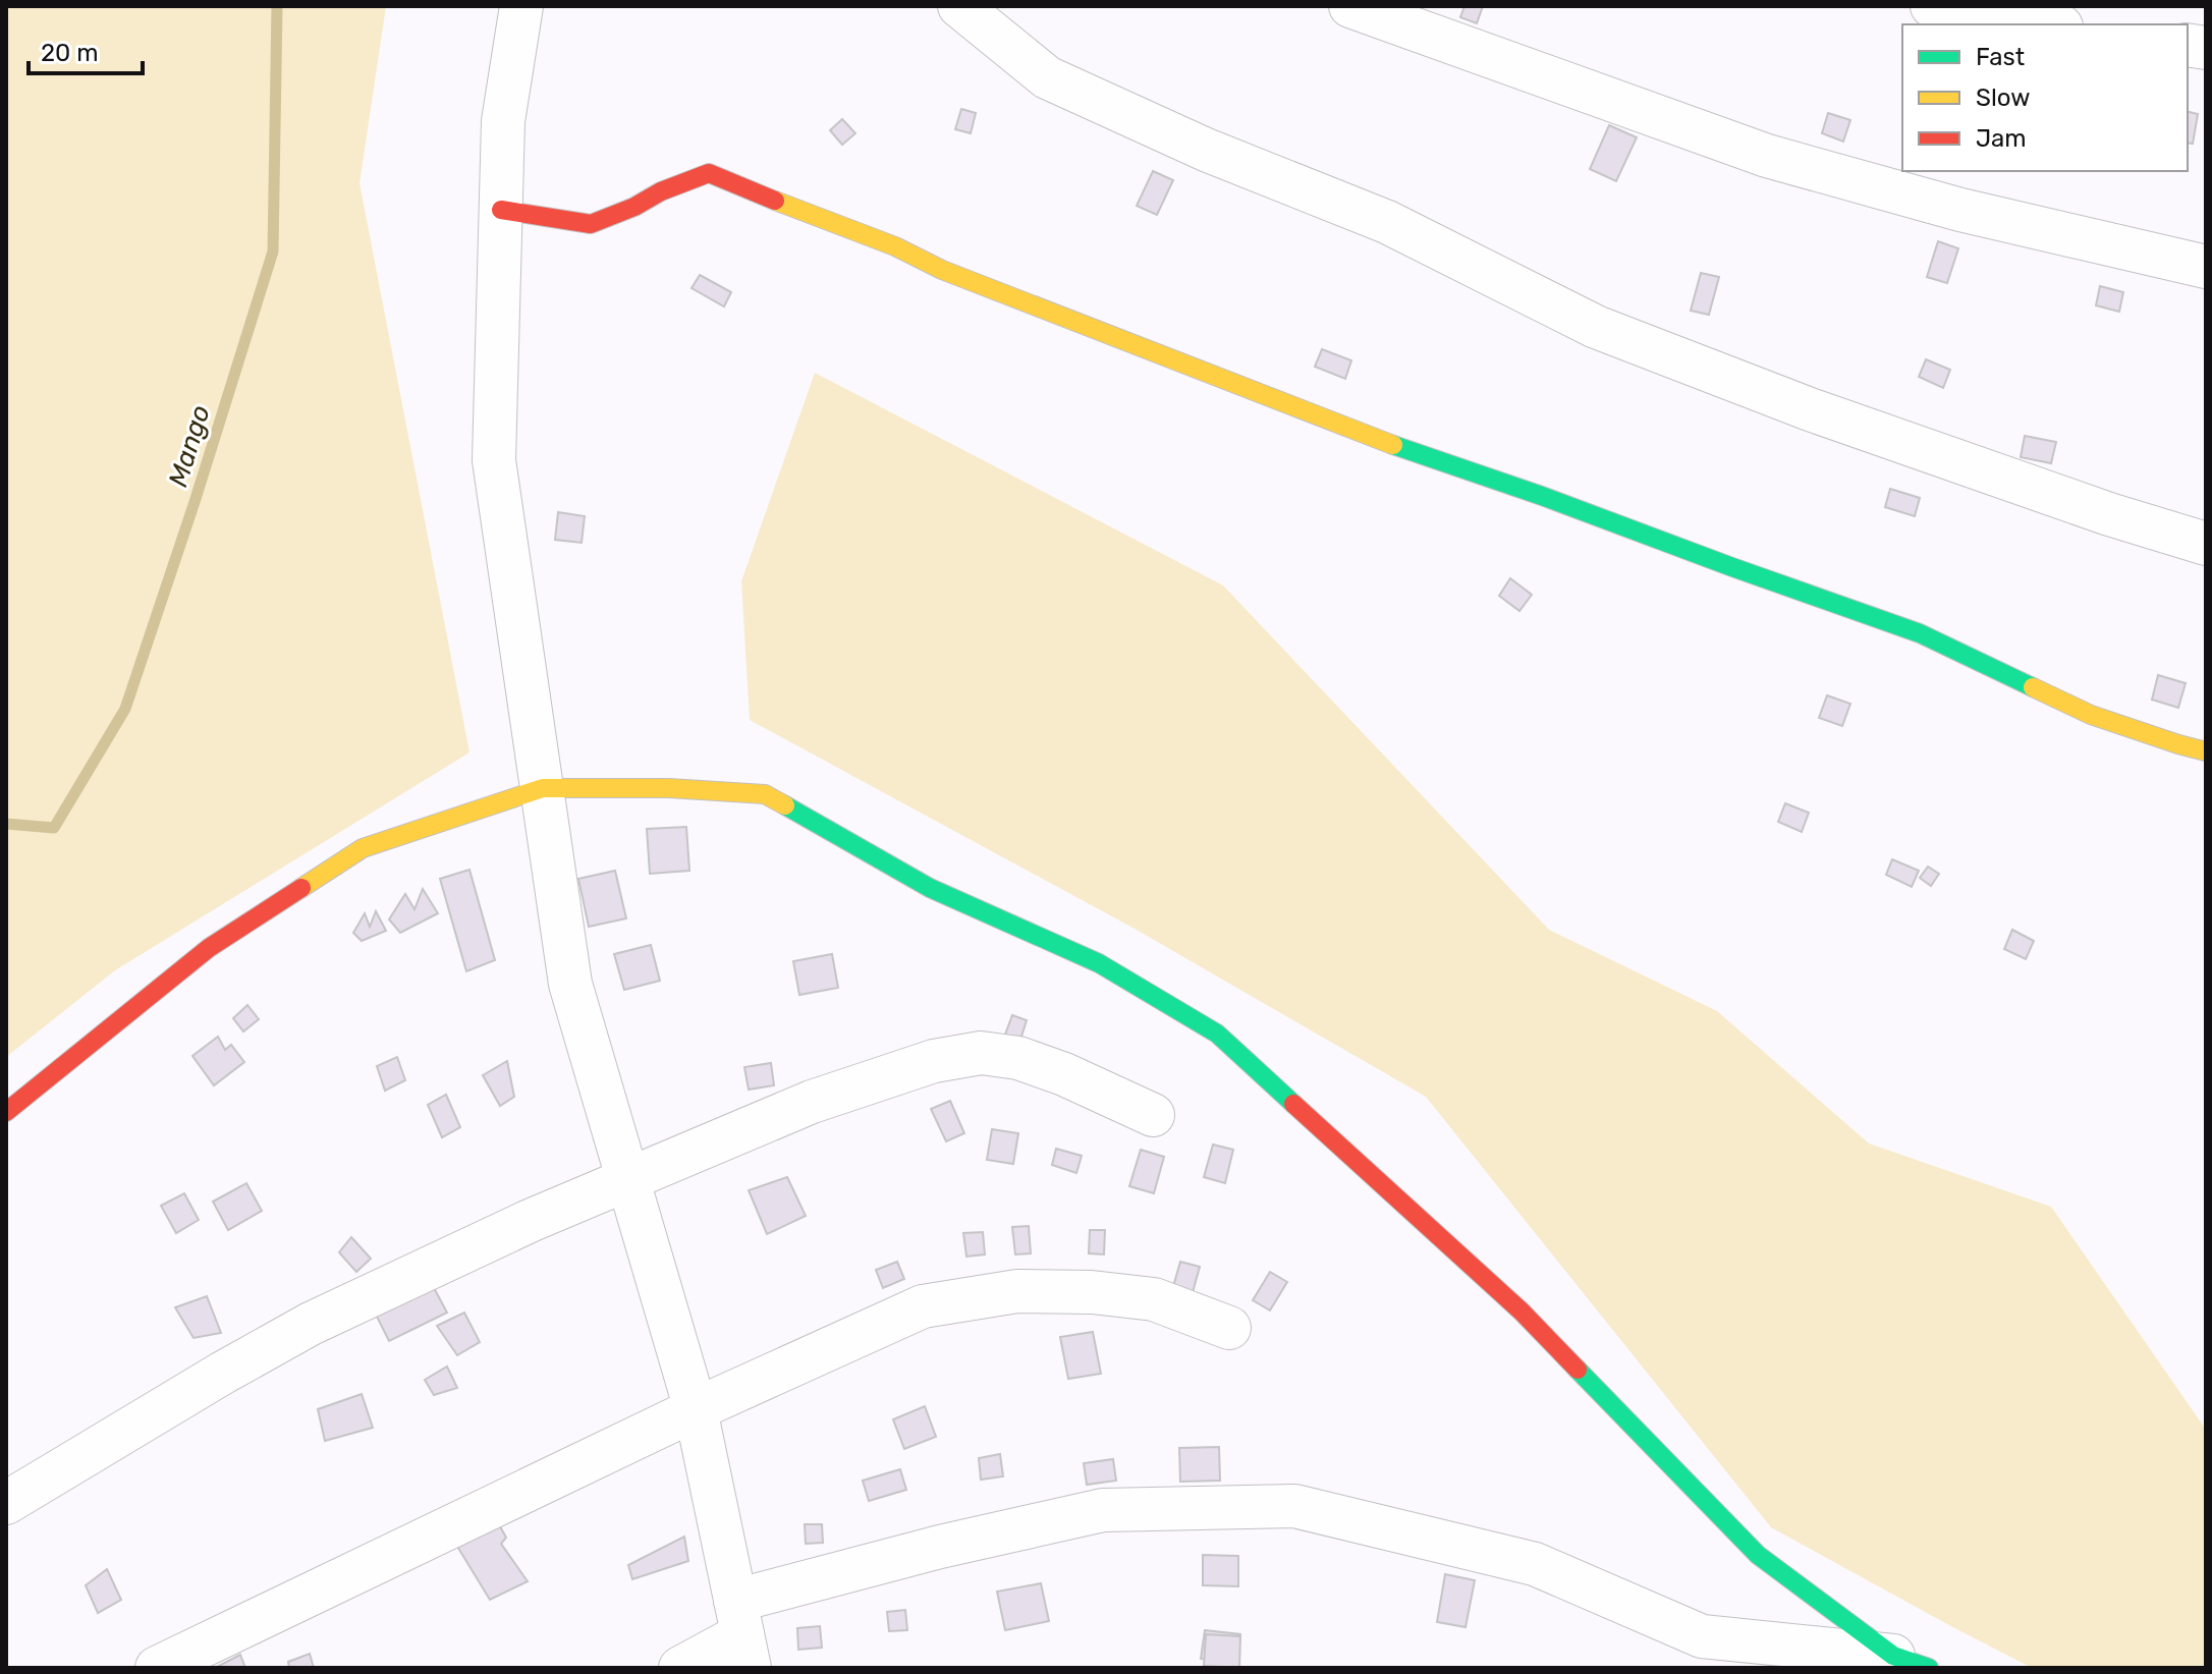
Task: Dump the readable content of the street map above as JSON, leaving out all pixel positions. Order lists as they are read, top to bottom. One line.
{"water":["Mango"],"legend":["Fast","Slow","Jam"],"scale_bar":"20 m"}
